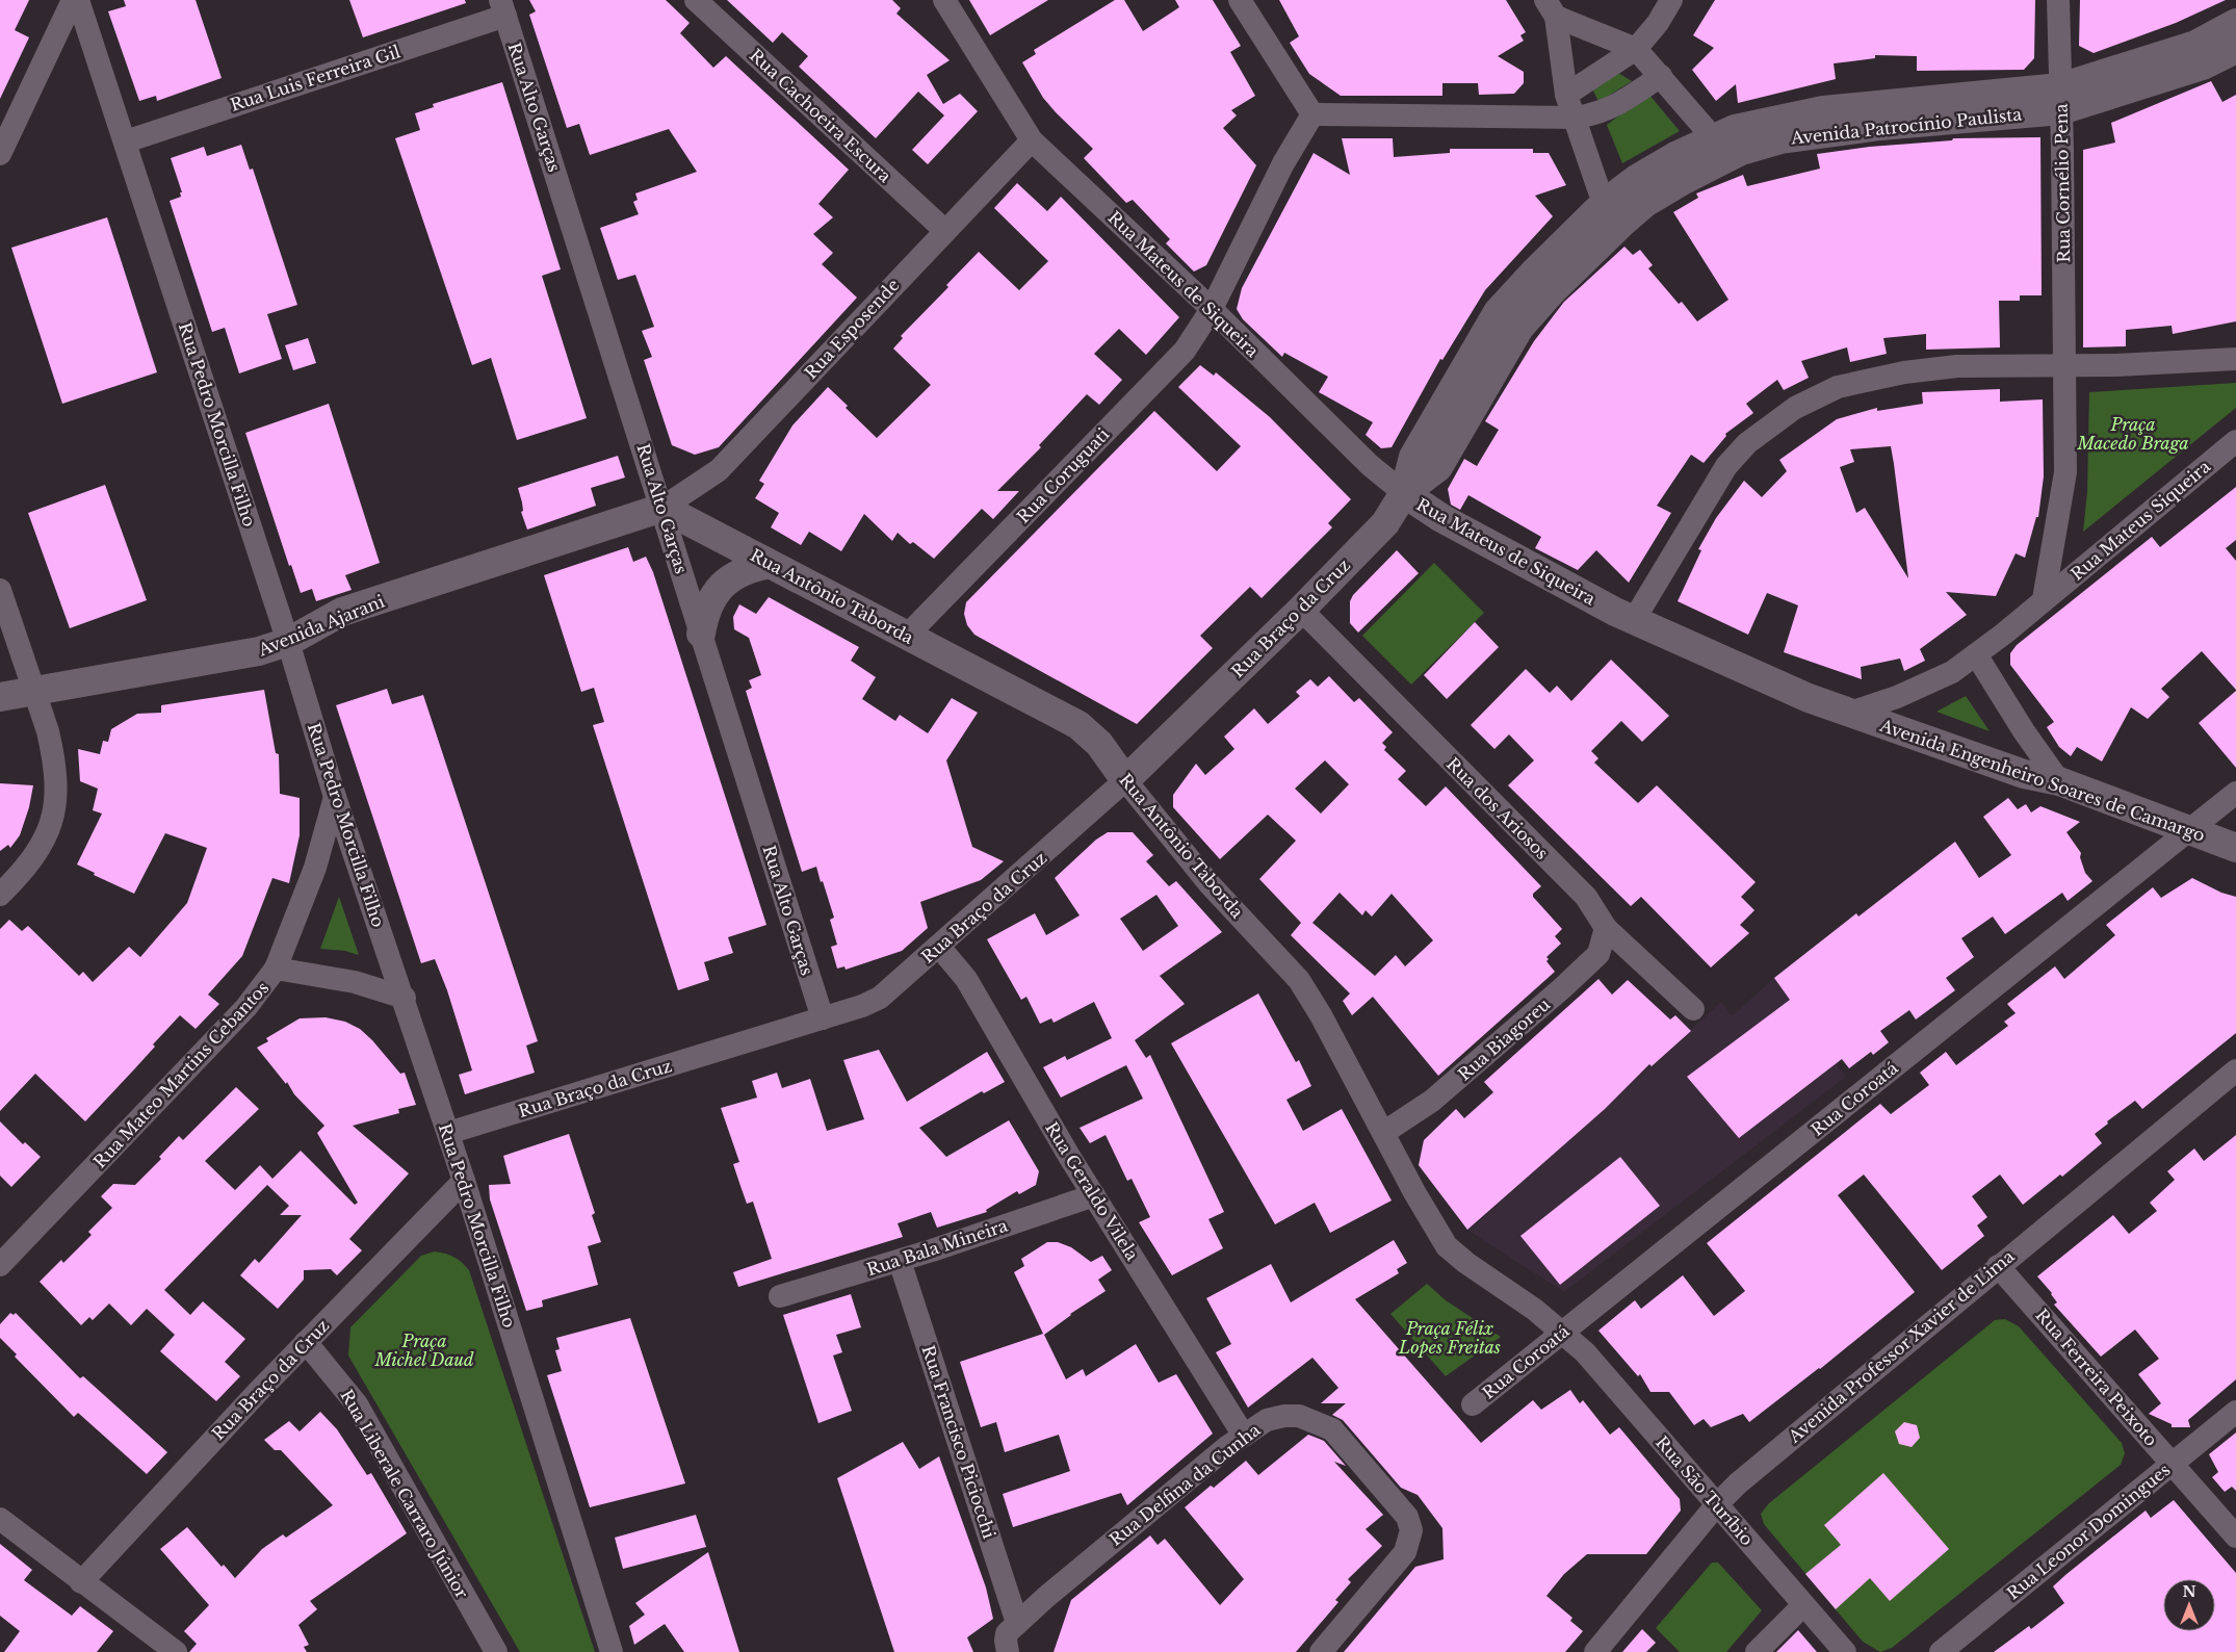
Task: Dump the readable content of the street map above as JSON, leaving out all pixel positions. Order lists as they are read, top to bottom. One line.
{"streets":{"street":["Rua Luis Ferreira Gil","Rua Alto Garças","Rua Cachoeira Escura","Avenida Patrocínio Paulista","Rua Cornélio Pena","Rua Mateus de Siqueira","Rua Esposende","Rua Pedro Morcilla Filho","Rua Coruguati","Rua Mateus Siqueira","Rua Antônio Taborda","Rua Braço da Cruz","Avenida Ajarani","Avenida Engenheiro Soares de Camargo","Rua dos Ariosos","Rua Biagoreu","Rua Mateo Martins Cebantos","Rua Coroatá","Rua Geraldo Vilela","Rua Bala Mineira","Avenida Professor Xavier de Lima","Rua Ferreira Peixoto","Rua Francisco Piciocchi","Rua Delfina da Cunha","Rua São Turíbio","Rua Liberale Carraro Júnior","Rua Leonor Domingues"]},"crossings":[["Rua Luis Ferreira Gil","Rua Alto Garças"],["Rua Luis Ferreira Gil","Rua Pedro Morcilla Filho"],["Rua Alto Garças","Rua Esposende"],["Rua Alto Garças","Rua Antônio Taborda"],["Rua Alto Garças","Rua Braço da Cruz"],["Rua Alto Garças","Avenida Ajarani"],["Rua Cachoeira Escura","Rua Esposende"],["Avenida Patrocínio Paulista","Rua Cornélio Pena"],["Avenida Patrocínio Paulista","Rua Mateus de Siqueira"],["Avenida Patrocínio Paulista","Rua Braço da Cruz"],["Rua Mateus de Siqueira","Rua Esposende"],["Rua Mateus de Siqueira","Rua Coruguati"],["Rua Mateus de Siqueira","Rua Braço da Cruz"],["Rua Mateus de Siqueira","Avenida Engenheiro Soares de Camargo"],["Rua Esposende","Rua Antônio Taborda"],["Rua Esposende","Avenida Ajarani"],["Rua Pedro Morcilla Filho","Rua Braço da Cruz"],["Rua Pedro Morcilla Filho","Avenida Ajarani"],["Rua Pedro Morcilla Filho","Rua Mateo Martins Cebantos"],["Rua Coruguati","Rua Antônio Taborda"],["Rua Antônio Taborda","Rua Braço da Cruz"],["Rua Antônio Taborda","Avenida Ajarani"],["Rua Antônio Taborda","Rua Biagoreu"],["Rua Antônio Taborda","Rua Coroatá"],["Rua Antônio Taborda","Rua São Turíbio"],["Rua Braço da Cruz","Rua dos Ariosos"],["Rua Braço da Cruz","Rua Geraldo Vilela"],["Rua Braço da Cruz","Rua Liberale Carraro Júnior"],["Avenida Engenheiro Soares de Camargo","Rua Coroatá"],["Rua dos Ariosos","Rua Biagoreu"],["Rua Coroatá","Rua São Turíbio"],["Rua Geraldo Vilela","Rua Bala Mineira"],["Rua Geraldo Vilela","Rua Delfina da Cunha"],["Rua Bala Mineira","Rua Francisco Piciocchi"],["Avenida Professor Xavier de Lima","Rua Ferreira Peixoto"],["Avenida Professor Xavier de Lima","Rua São Turíbio"],["Rua Ferreira Peixoto","Rua Leonor Domingues"],["Rua Francisco Piciocchi","Rua Delfina da Cunha"]],"parks":["Praça Macedo Braga","Praça Félix Lopes Freitas","Praça Michel Daud"],"north":"top"}
